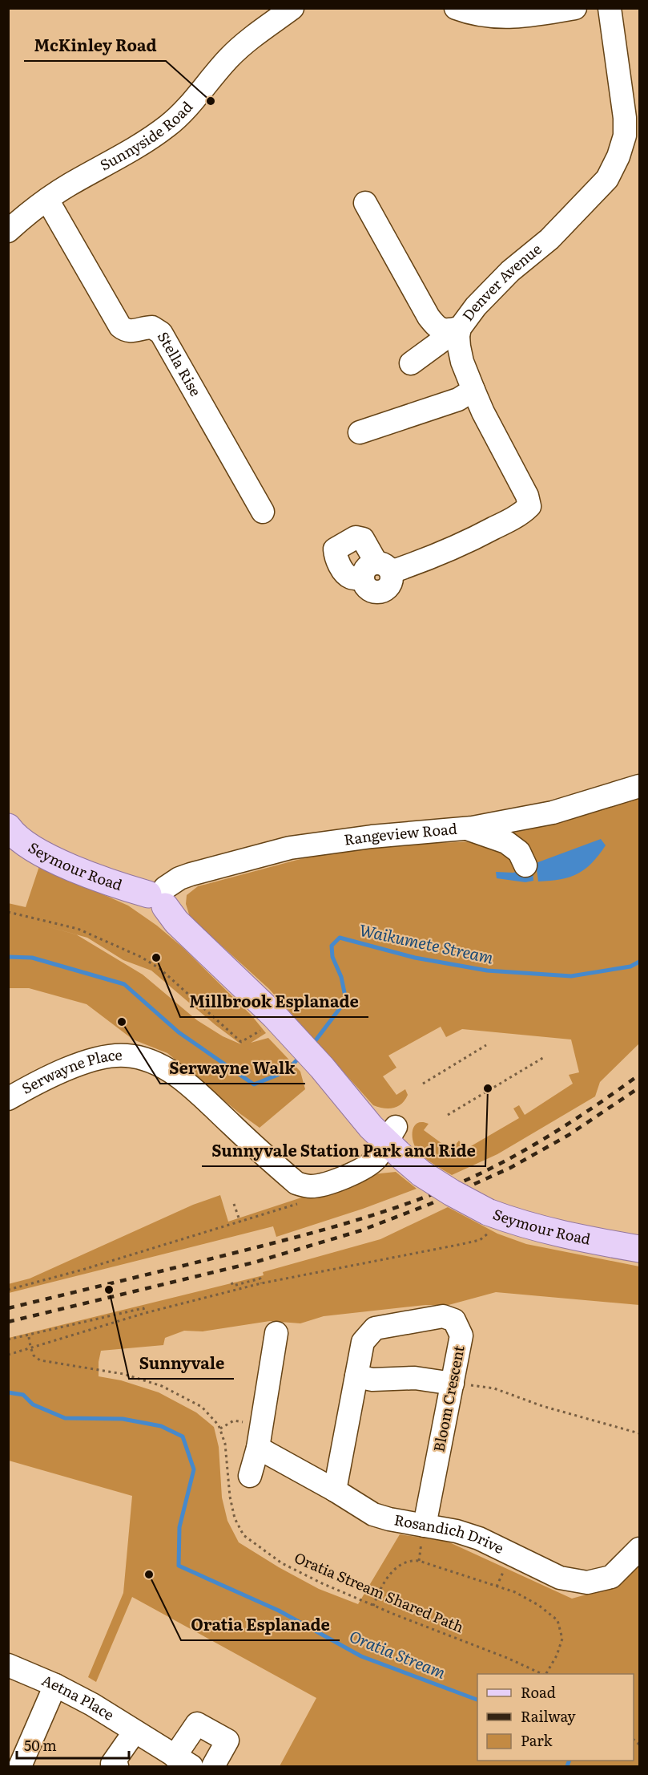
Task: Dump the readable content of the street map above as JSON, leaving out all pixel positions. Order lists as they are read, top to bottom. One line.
{"streets":{"main road":["Seymour Road"],"street":["Sunnyside Road","Denver Avenue","Stella Rise","Rangeview Road","Serwayne Place","Bloom Crescent","Rosandich Drive","Aetna Place"],"path":["Oratia Stream Shared Path"]},"crossings":[["Sunnyside Road","Stella Rise"],["Rangeview Road","Seymour Road"],["Bloom Crescent","Rosandich Drive"]],"water":["Waikumete Stream","Oratia Stream"],"places":["McKinley Road","Millbrook Esplanade","Serwayne Walk","Sunnyvale Station Park and Ride","Sunnyvale","Oratia Esplanade"],"legend":["Road","Railway","Park"],"scale_bar":"50 m"}
